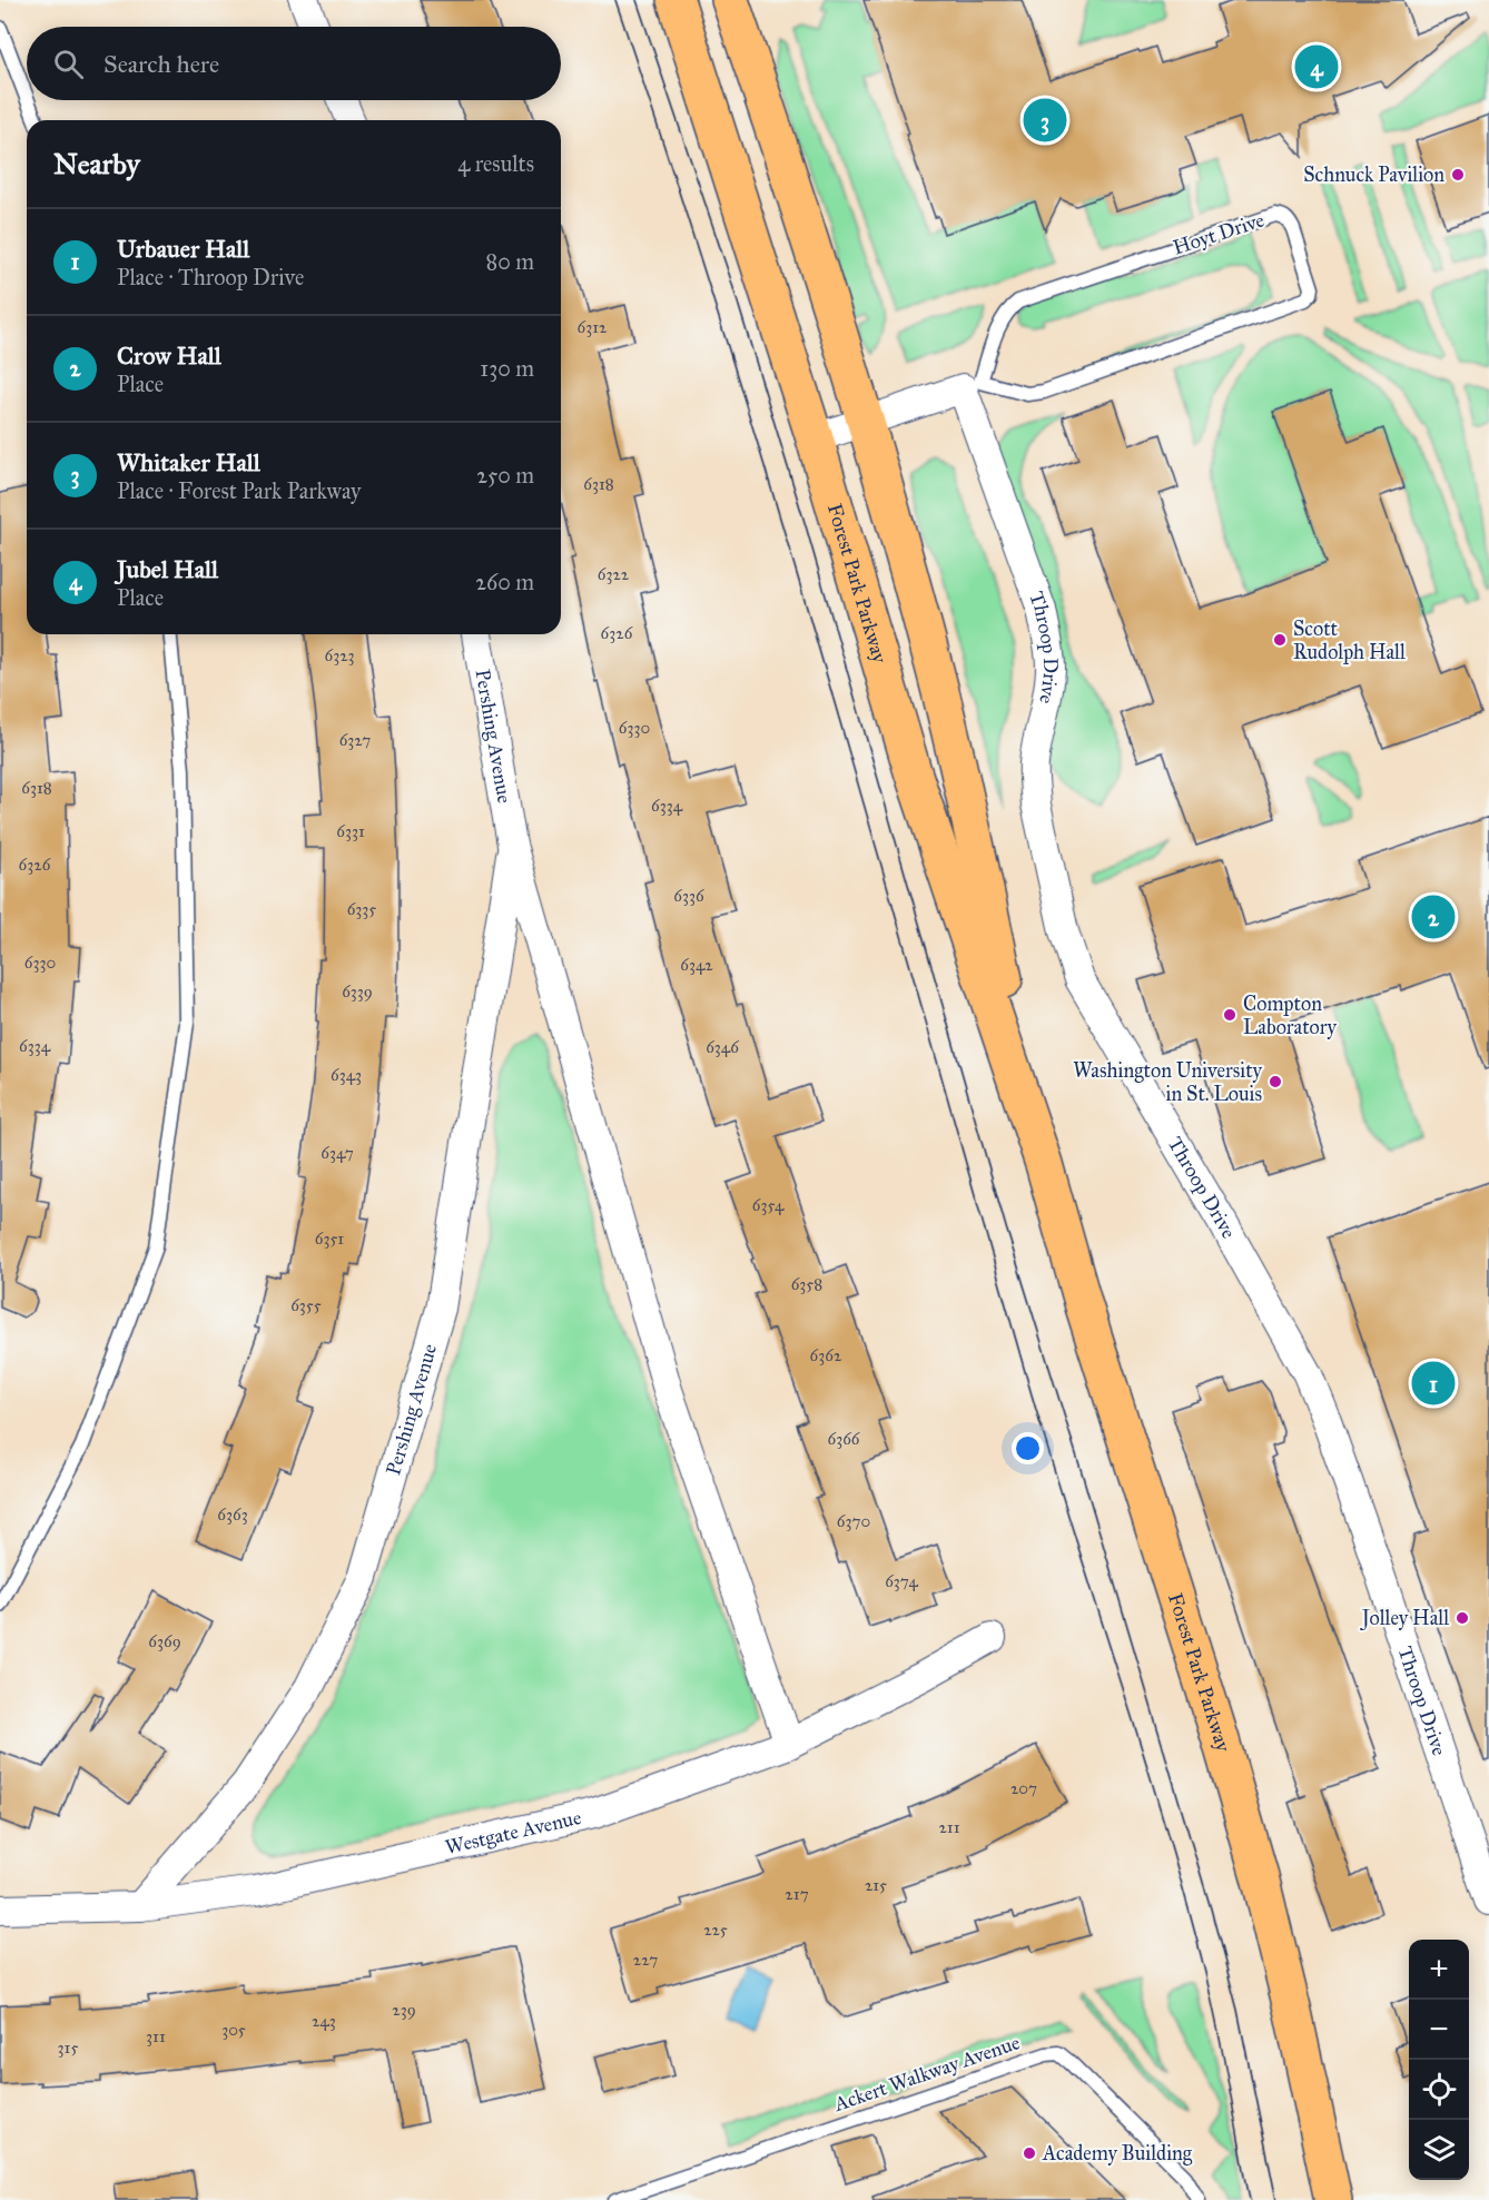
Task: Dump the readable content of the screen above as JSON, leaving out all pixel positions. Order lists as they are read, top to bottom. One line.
{"streets":{"main road":["Forest Park Parkway"],"street":["Throop Drive","Pershing Avenue","Westgate Avenue"],"lane":["Hoyt Drive","Ackert Walkway Avenue"]},"crossings":[["Hoyt Drive","Throop Drive"],["Pershing Avenue","Westgate Avenue"]],"places":["Schnuck Pavilion","Scott Rudolph Hall","Compton Laboratory","Washington University in St. Louis","Jolley Hall","Academy Building"],"house_numbers":["6312","6318","6322","6326","6323","6330","6327","6318","6334","6331","6326","6336","6335","6330","6342","6339","6334","6346","6343","6347","6354","6351","6358","6355","6362","6366","6363","6370","6374","6369","207","211","215","217","225","227","239","243","305","311","315"],"page":{"search":"Search here","pins":["4","3","2","1"],"heading":["Nearby","4 results"],"list":[{"mark":"1","name":"Urbauer Hall","note":"Place · Throop Drive","value":"80 m"},{"mark":"2","name":"Crow Hall","note":"Place","value":"130 m"},{"mark":"3","name":"Whitaker Hall","note":"Place · Forest Park Parkway","value":"250 m"},{"mark":"4","name":"Jubel Hall","note":"Place","value":"260 m"}],"map_buttons":["+","−"]}}
